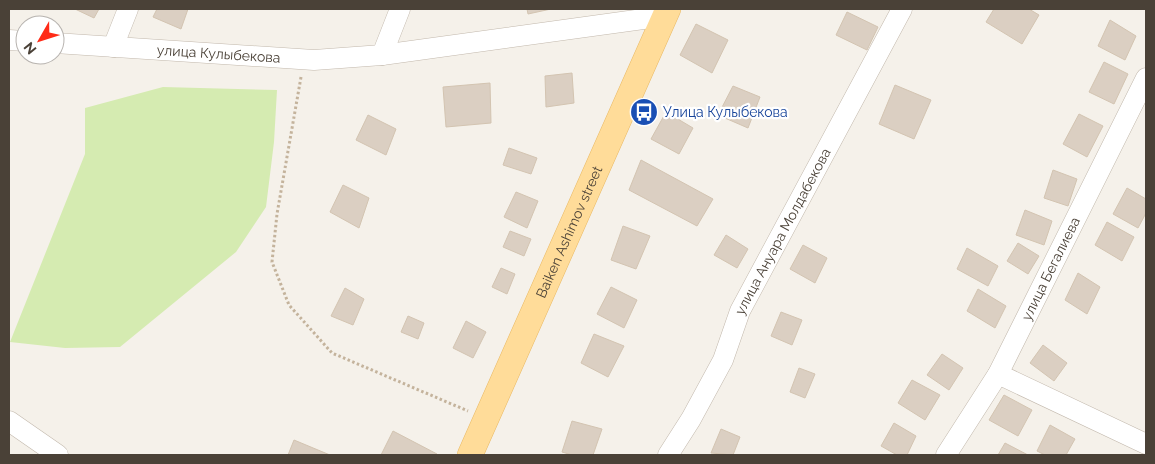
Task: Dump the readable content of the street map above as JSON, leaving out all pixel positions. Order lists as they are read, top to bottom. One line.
{"streets":{"main road":["Baiken Ashimov street"],"street":["улица Кулыбекова","улица Ануара Молдабекова","улица Бегалиева"]},"crossings":[["улица Кулыбекова","Baiken Ashimov street"]],"places":{"bus stop":["Улица Кулыбекова"]},"north":"bottom left"}
